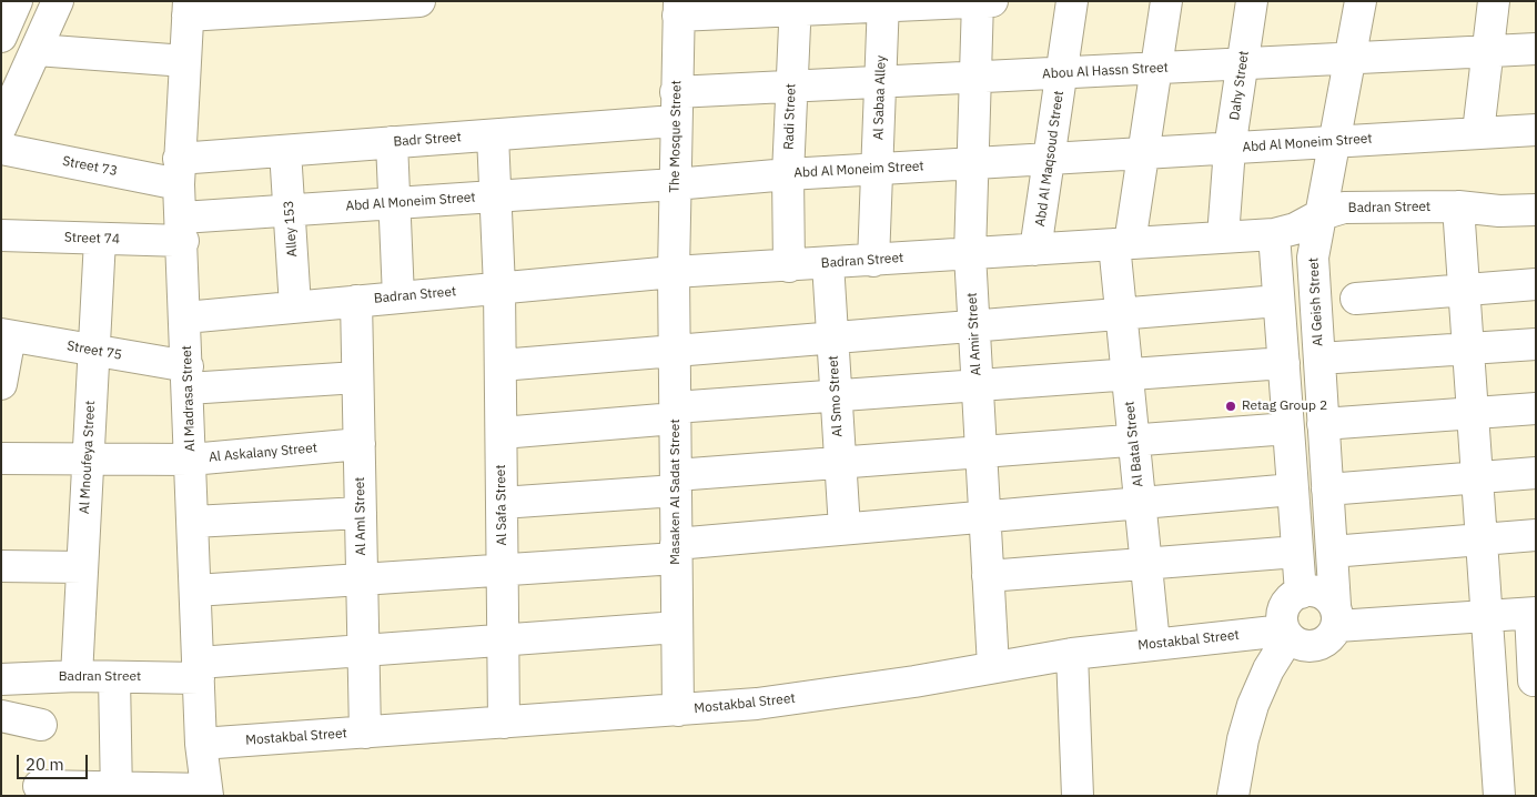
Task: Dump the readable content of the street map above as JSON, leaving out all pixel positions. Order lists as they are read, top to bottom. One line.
{"streets":{"street":["Abou Al Hassn Street","Dahy Street","Al Sabaa Alley","Radi Street","The Mosque Street","Badr Street","Abd Al Moneim Street","Abd Al Maqsoud Street","Street 73","Badran Street","Alley 153","Street 74","Al Geish Street","Al Amir Street","Street 75","Al Smo Street","Al Madrasa Street","Al Batal Street","Al Askalany Street","Al Mnoufeya Street","Masaken Al Sadat Street","Al Safa Street","Al Aml Street","Mostakbal Street"]},"crossings":[["Abou Al Hassn Street","Dahy Street"],["Abou Al Hassn Street","Al Sabaa Alley"],["Abou Al Hassn Street","Radi Street"],["Abou Al Hassn Street","The Mosque Street"],["Abou Al Hassn Street","Badr Street"],["Abou Al Hassn Street","Abd Al Maqsoud Street"],["Abou Al Hassn Street","Al Geish Street"],["Abou Al Hassn Street","Al Amir Street"],["Abou Al Hassn Street","Al Batal Street"],["Dahy Street","Abd Al Moneim Street"],["Dahy Street","Badran Street"],["Al Sabaa Alley","Abd Al Moneim Street"],["Al Sabaa Alley","Badran Street"],["Radi Street","Abd Al Moneim Street"],["Radi Street","Badran Street"],["The Mosque Street","Badr Street"],["The Mosque Street","Abd Al Moneim Street"],["The Mosque Street","Badran Street"],["The Mosque Street","Masaken Al Sadat Street"],["Badr Street","Street 73"],["Badr Street","Alley 153"],["Badr Street","Al Madrasa Street"],["Badr Street","Al Safa Street"],["Abd Al Moneim Street","Abd Al Maqsoud Street"],["Abd Al Moneim Street","Alley 153"],["Abd Al Moneim Street","Street 74"],["Abd Al Moneim Street","Al Geish Street"],["Abd Al Moneim Street","Al Amir Street"],["Abd Al Moneim Street","Al Madrasa Street"],["Abd Al Moneim Street","Al Batal Street"],["Abd Al Moneim Street","Al Safa Street"],["Abd Al Maqsoud Street","Badran Street"],["Street 73","Al Madrasa Street"],["Badran Street","Alley 153"],["Badran Street","Al Geish Street"],["Badran Street","Al Amir Street"],["Badran Street","Al Smo Street"],["Badran Street","Al Madrasa Street"],["Badran Street","Al Batal Street"],["Badran Street","Al Mnoufeya Street"],["Badran Street","Masaken Al Sadat Street"],["Badran Street","Al Safa Street"],["Badran Street","Al Aml Street"],["Street 74","Al Madrasa Street"],["Street 74","Al Mnoufeya Street"],["Al Geish Street","Mostakbal Street"],["Al Amir Street","Mostakbal Street"],["Street 75","Al Madrasa Street"],["Street 75","Al Mnoufeya Street"],["Street 75","Al Aml Street"],["Al Madrasa Street","Al Askalany Street"],["Al Madrasa Street","Mostakbal Street"],["Al Batal Street","Mostakbal Street"],["Al Askalany Street","Al Mnoufeya Street"],["Al Askalany Street","Al Aml Street"],["Masaken Al Sadat Street","Mostakbal Street"],["Al Safa Street","Mostakbal Street"],["Al Aml Street","Mostakbal Street"]],"places":["Retag Group 2"],"scale_bar":"20 m"}
